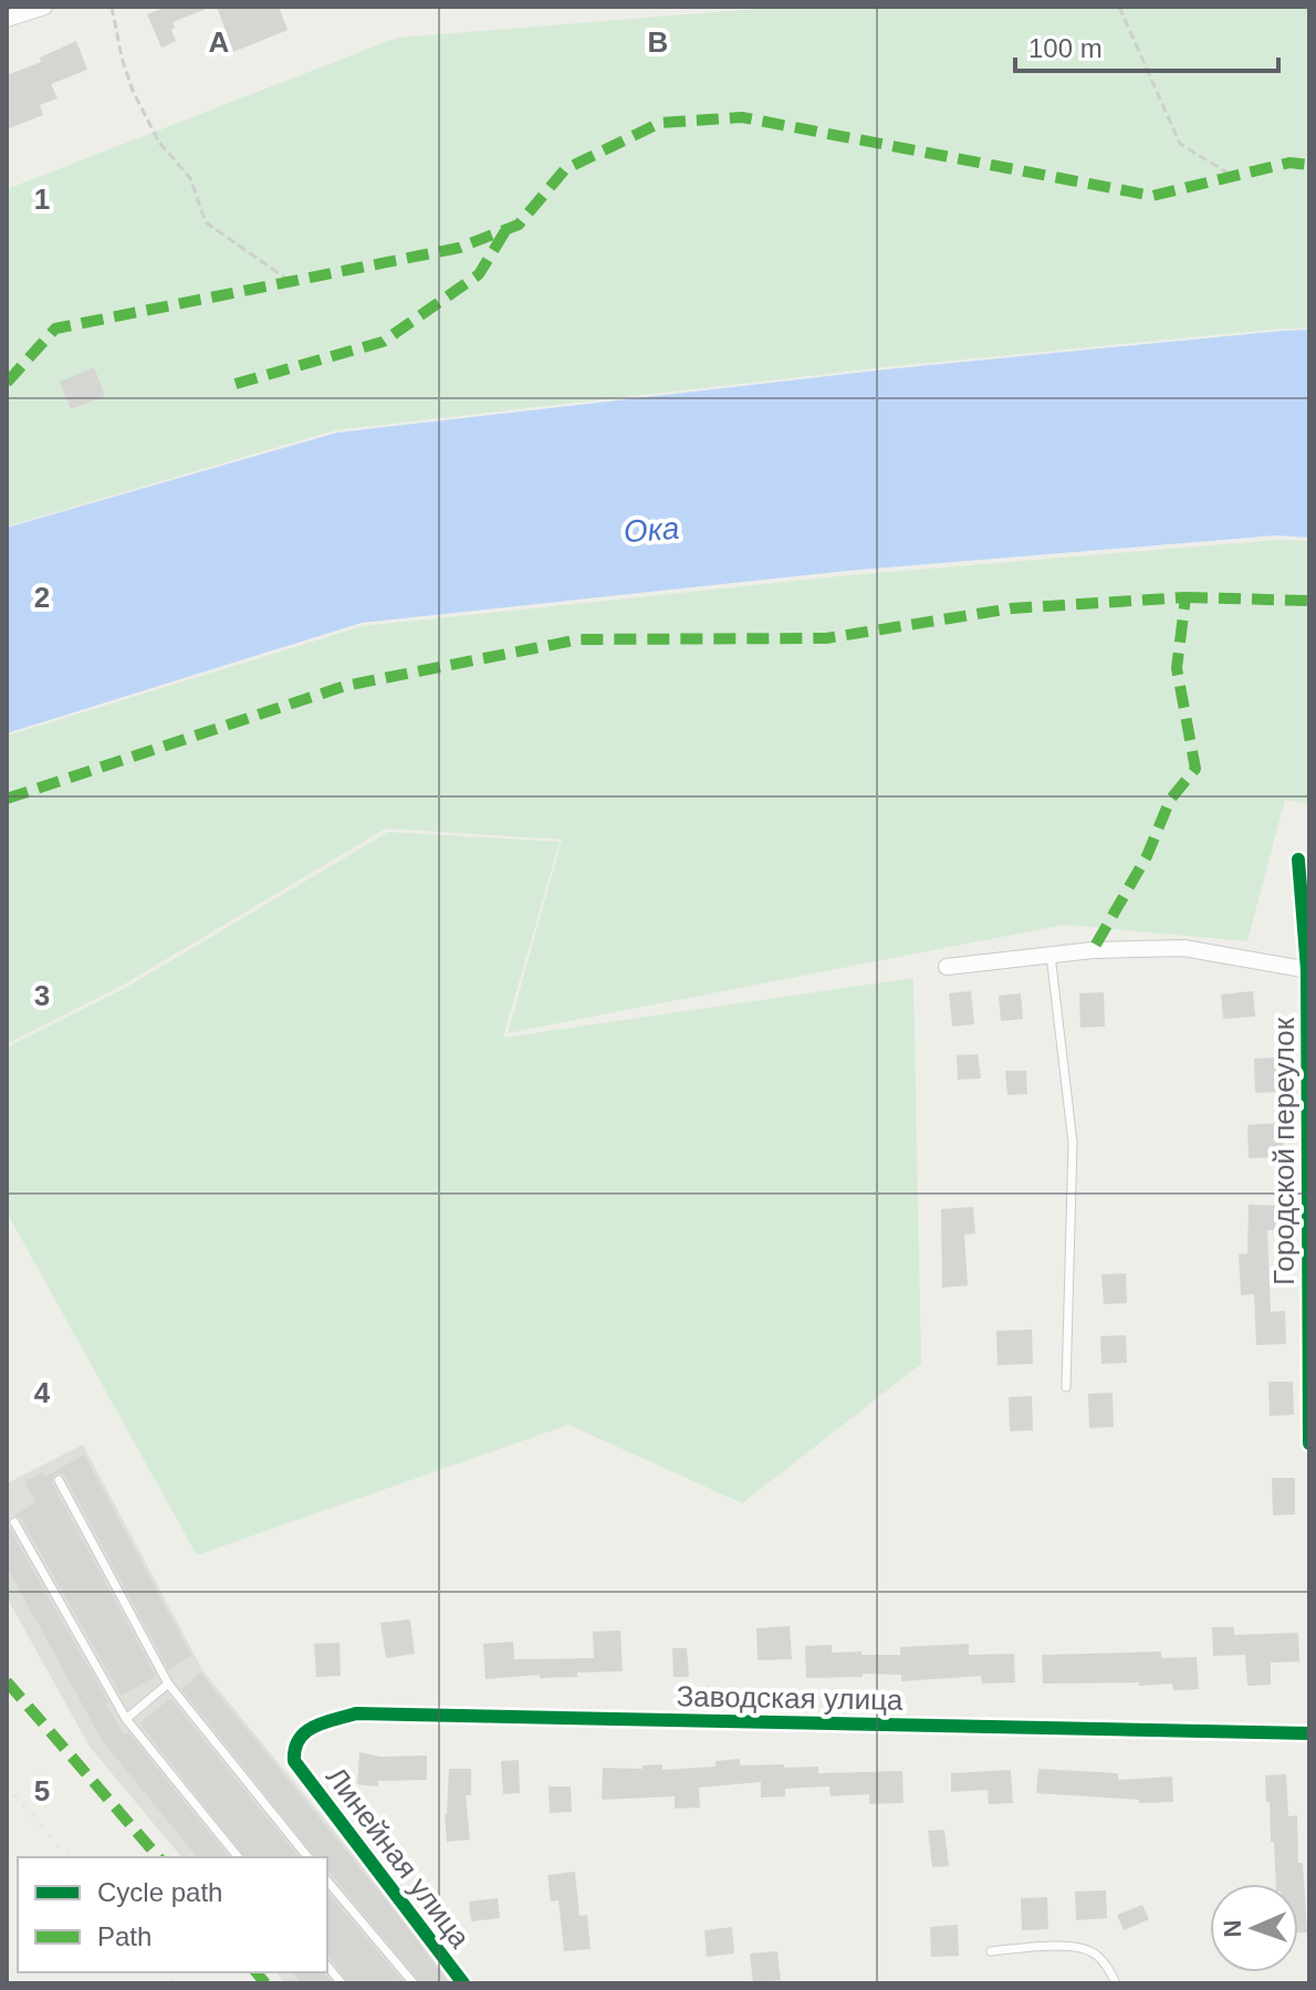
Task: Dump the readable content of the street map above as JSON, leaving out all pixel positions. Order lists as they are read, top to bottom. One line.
{"streets":{"street":["Городской переулок","Заводская улица","Линейная улица"]},"crossings":[["Заводская улица","Линейная улица"]],"water":["Ока"],"legend":["Cycle path","Path"],"scale_bar":"100 m","north":"left","grid":{"columns":["A","B"],"rows":["1","2","3","4","5"]}}
